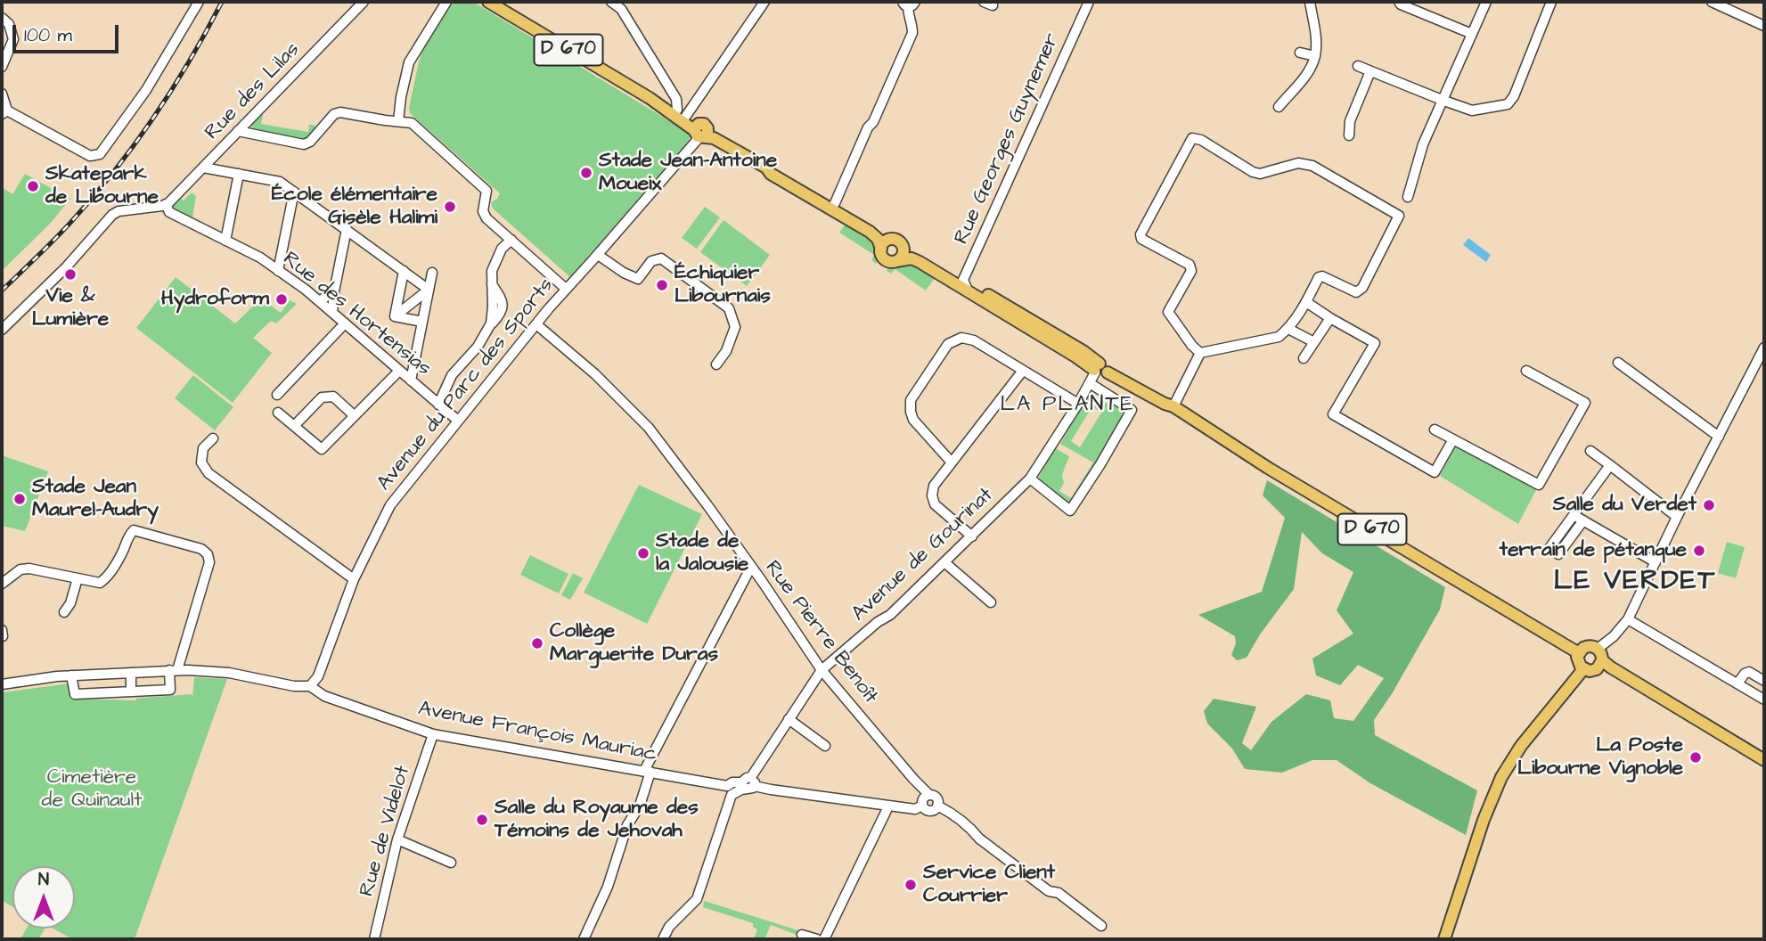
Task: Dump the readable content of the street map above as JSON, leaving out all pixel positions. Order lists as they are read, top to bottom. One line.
{"streets":{"main road":["D 670"],"street":["Rue des Lilas","Rue Georges Guynemer","Rue des Hortensias","Avenue du Parc des Sports","Avenue de Gourinat","Rue Pierre Benoît","Avenue François Mauriac","Rue de Videlot"]},"crossings":[["D 670","Rue Georges Guynemer"],["D 670","Avenue du Parc des Sports"],["D 670","Avenue de Gourinat"],["Rue des Lilas","Rue des Hortensias"],["Rue des Hortensias","Avenue du Parc des Sports"],["Avenue du Parc des Sports","Rue Pierre Benoît"],["Avenue du Parc des Sports","Avenue François Mauriac"],["Avenue de Gourinat","Rue Pierre Benoît"],["Avenue François Mauriac","Rue de Videlot"]],"districts":["LA PLANTE","LE VERDET"],"parks":["Cimetière de Quinault"],"places":["Stade Jean-Antoine Moueix","Skatepark de Libourne","École élémentaire Gisèle Halimi","Vie & Lumière","Échiquier Libournais","Hydroform","Stade Jean Maurel-Audry","Salle du Verdet","terrain de pétanque","Stade de la Jalousie","Collège Marguerite Duras","La Poste Libourne Vignoble","Salle du Royaume des Témoins de Jehovah","Service Client Courrier"],"scale_bar":"100 m","north":"top"}
